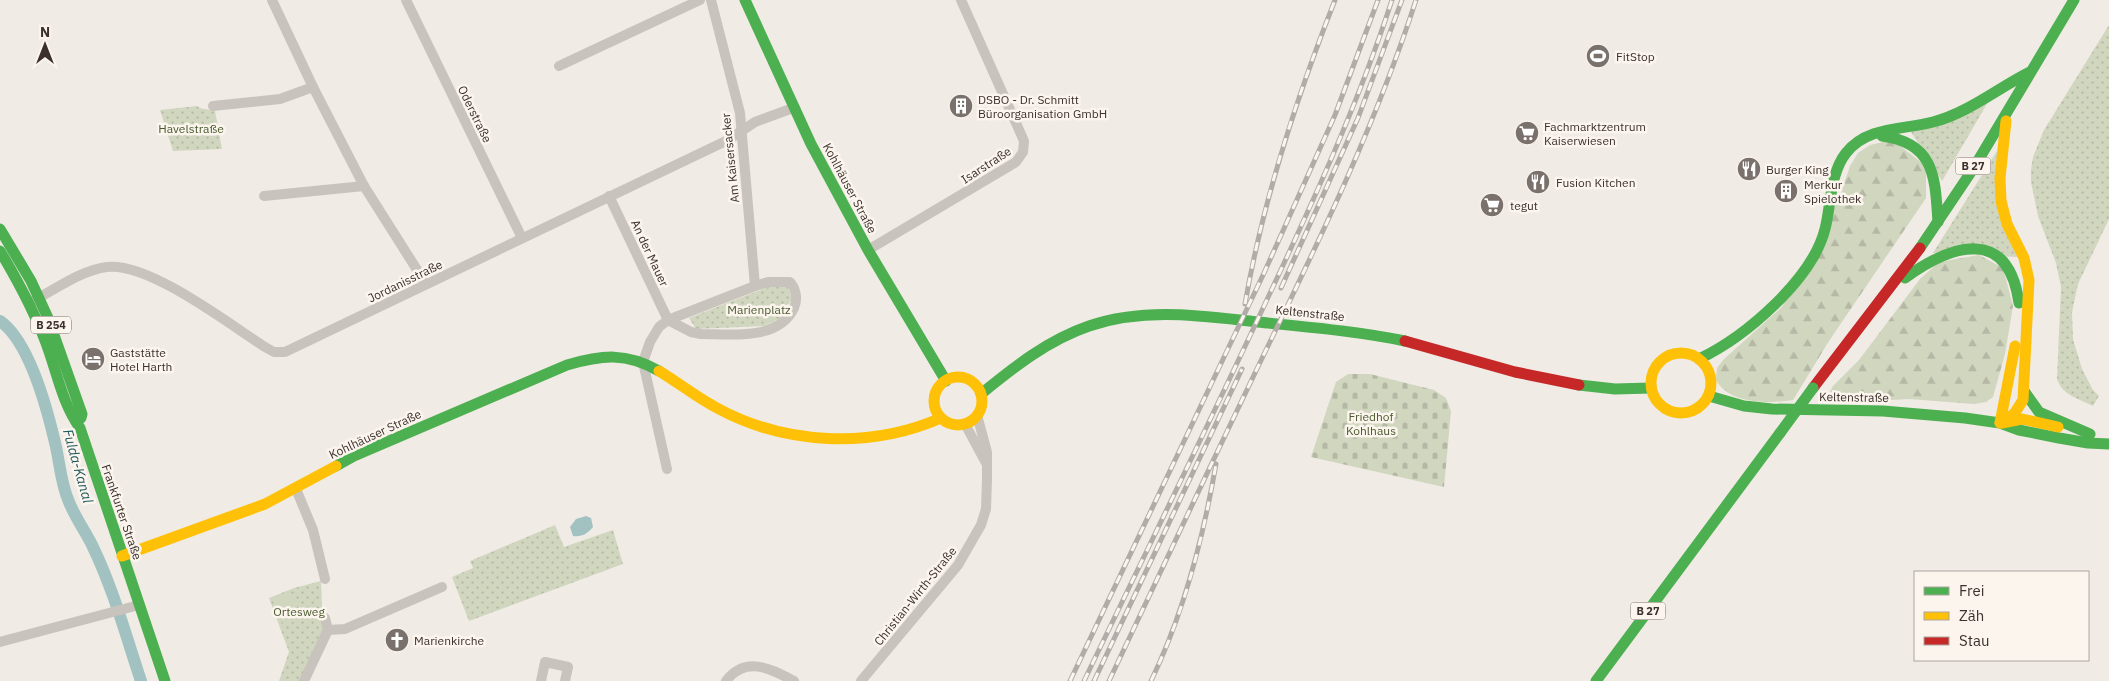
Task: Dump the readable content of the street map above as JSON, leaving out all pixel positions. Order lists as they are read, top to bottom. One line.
{"streets":{"main road":["B 27","Kohlhäuser Straße","Keltenstraße","B 254","Frankfurter Straße"],"street":["Oderstraße","Am Kaisersacker","Isarstraße","An der Mauer","Jordanisstraße","Christian-Wirth-Straße"]},"crossings":[["Oderstraße","Jordanisstraße"],["Am Kaisersacker","Jordanisstraße"],["Isarstraße","Kohlhäuser Straße"],["Kohlhäuser Straße","Jordanisstraße"],["Kohlhäuser Straße","Keltenstraße"],["Kohlhäuser Straße","Frankfurter Straße"],["Kohlhäuser Straße","Christian-Wirth-Straße"],["An der Mauer","Jordanisstraße"],["Jordanisstraße","Frankfurter Straße"],["Keltenstraße","Christian-Wirth-Straße"]],"water":["Fulda-Kanal"],"parks":["Havelstraße","Marienplatz","Friedhof Kohlhaus","Ortesweg"],"places":{"sports":["FitStop"],"building":["DSBO - Dr. Schmitt Büroorganisation GmbH","Merkur Spielothek"],"supermarket":["Fachmarktzentrum Kaiserwiesen","tegut"],"restaurant":["Burger King","Fusion Kitchen"],"hotel":["Gaststätte Hotel Harth"],"church":["Marienkirche"]},"legend":["Frei","Zäh","Stau"],"north":"top"}
